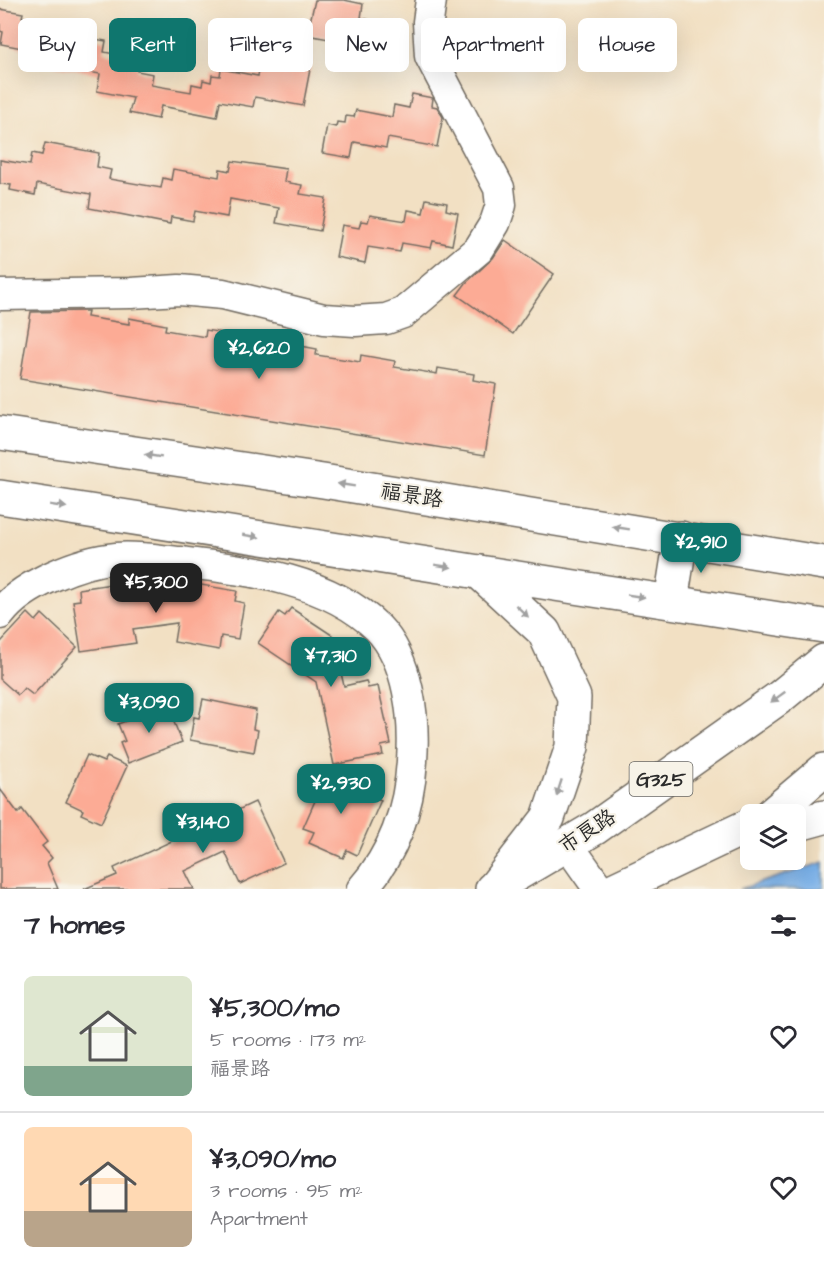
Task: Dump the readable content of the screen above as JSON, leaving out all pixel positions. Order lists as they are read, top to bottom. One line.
{"streets":{"main road":["福景路","G325","市良路"]},"page":{"chip":["Buy","Rent","Filters","New","Apartment","House"],"price":["¥2,620","¥2,910","¥5,300","¥7,310","¥3,090","¥2,930","¥3,140"],"heading":"7 homes","list":[{"name":"¥5,300/mo","note":"5 rooms · 173 m² · 福景路"},{"name":"¥3,090/mo","note":"3 rooms · 95 m² · Apartment"}]}}
